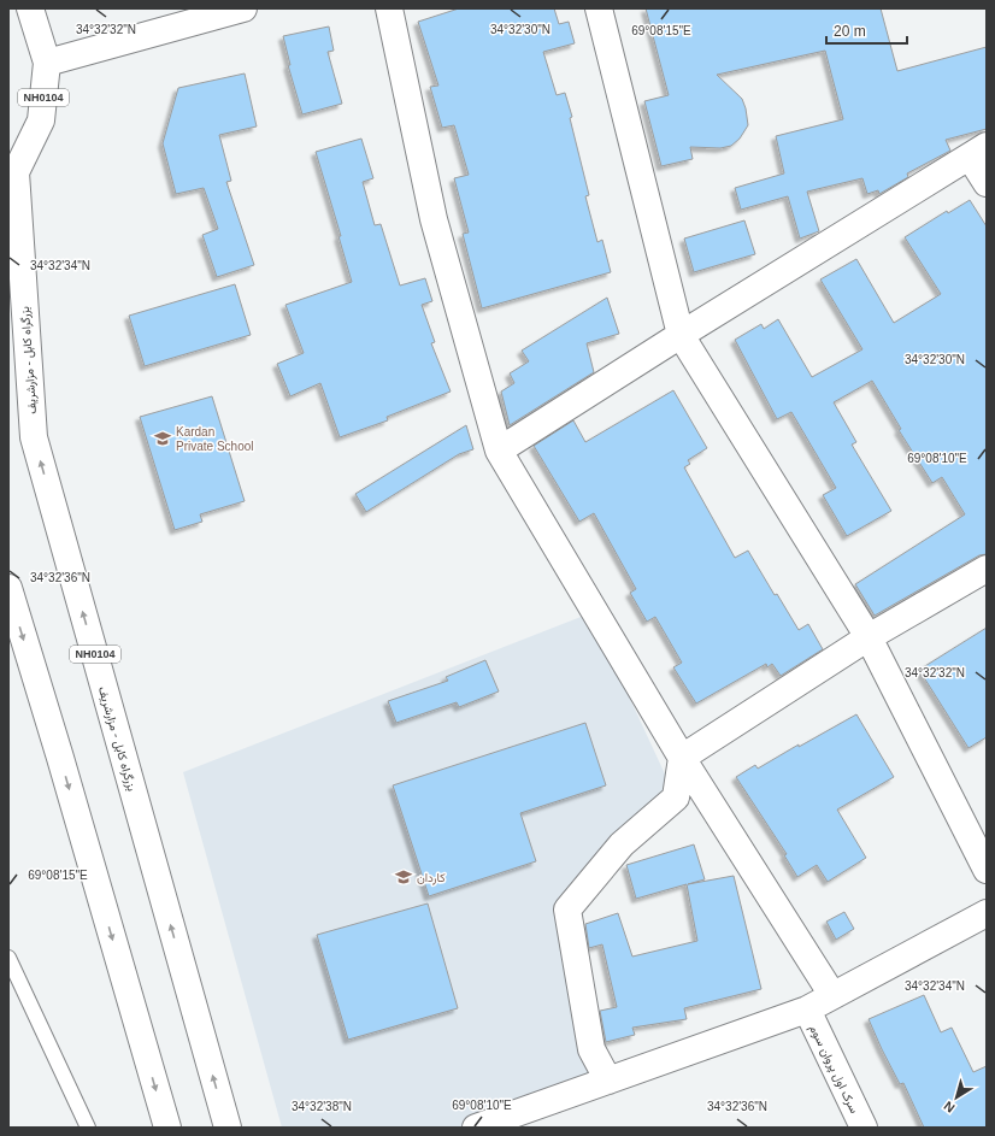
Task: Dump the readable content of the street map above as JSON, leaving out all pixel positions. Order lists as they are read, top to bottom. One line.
{"streets":{"main road":["NH0104","بزرگراه کابل - مزارشریف","سرک اول پروان سوم"]},"crossings":[["NH0104","بزرگراه کابل - مزارشریف"]],"places":{"school or university":["Kardan Private School","کاردان"]},"scale_bar":"20 m","north":"bottom left","coordinates":["34°32'32\"N","34°32'30\"N","69°08'15\"E","34°32'34\"N","69°08'10\"E","34°32'36\"N","34°32'38\"N"]}
